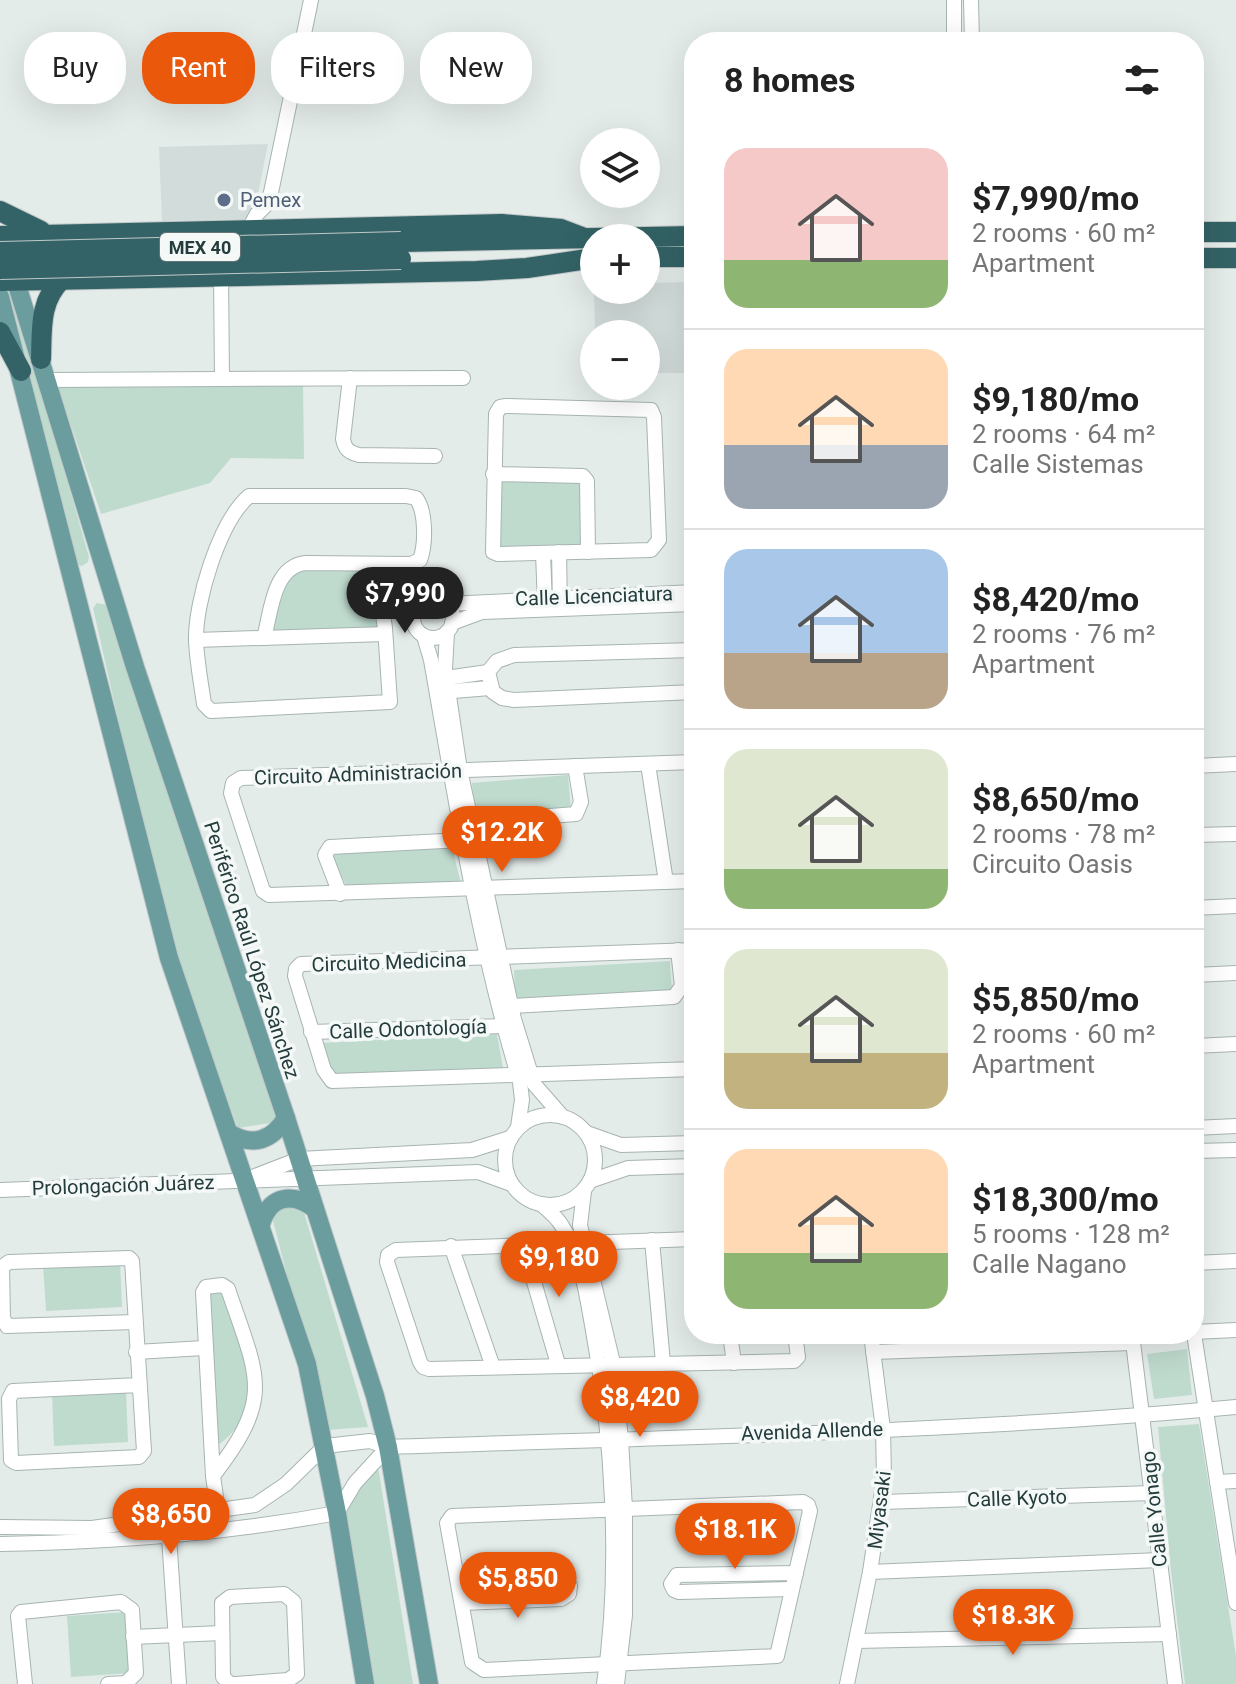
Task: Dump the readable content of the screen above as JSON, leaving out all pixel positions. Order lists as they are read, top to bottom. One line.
{"streets":{"highway":["MEX 40"],"main road":["Periférico Raúl López Sánchez"],"street":["Calle Licenciatura","Circuito Administración","Circuito Medicina","Calle Odontología","Prolongación Juárez","Avenida Allende","Calle Kyoto","Calle Yonago","Miyasaki"]},"crossings":[["MEX 40","Periférico Raúl López Sánchez"],["Periférico Raúl López Sánchez","Prolongación Juárez"],["Periférico Raúl López Sánchez","Avenida Allende"],["Circuito Medicina","Calle Odontología"],["Avenida Allende","Calle Yonago"],["Avenida Allende","Miyasaki"],["Calle Kyoto","Calle Yonago"],["Calle Kyoto","Miyasaki"]],"places":["Pemex"],"page":{"chip":["Buy","Rent","Filters","New"],"heading":"8 homes","map_buttons":["+","−"],"list":[{"name":"$7,990/mo","note":"2 rooms · 60 m² · Apartment"},{"name":"$9,180/mo","note":"2 rooms · 64 m² · Calle Sistemas"},{"name":"$8,420/mo","note":"2 rooms · 76 m² · Apartment"},{"name":"$8,650/mo","note":"2 rooms · 78 m² · Circuito Oasis"},{"name":"$5,850/mo","note":"2 rooms · 60 m² · Apartment"},{"name":"$18,300/mo","note":"5 rooms · 128 m² · Calle Nagano"}],"price":["$7,990","$12.2K","$9,180","$8,420","$8,650","$18.1K","$5,850","$18.3K"]}}
